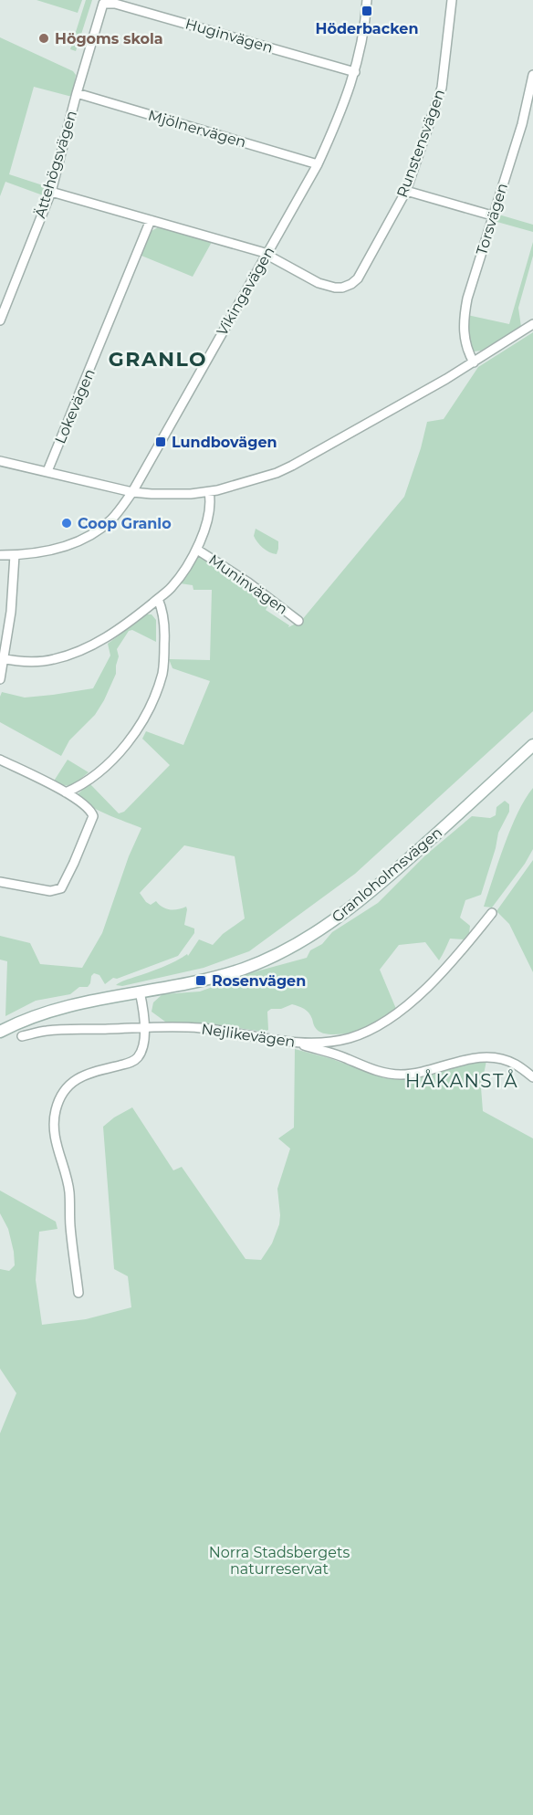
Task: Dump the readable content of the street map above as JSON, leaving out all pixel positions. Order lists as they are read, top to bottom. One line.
{"streets":{"street":["Huginvägen","Mjölnervägen","Runstensvägen","Ättehögsvägen","Torsvägen","Vikingavägen","Lokevägen","Muninvägen","Granloholmsvägen","Nejlikevägen"]},"crossings":[["Huginvägen","Ättehögsvägen"],["Huginvägen","Vikingavägen"],["Mjölnervägen","Ättehögsvägen"],["Mjölnervägen","Vikingavägen"],["Runstensvägen","Ättehögsvägen"],["Runstensvägen","Vikingavägen"],["Runstensvägen","Lokevägen"]],"districts":["GRANLO","HÅKANSTÅ"],"parks":["Norra Stadsbergets naturreservat"],"places":{"transit":["Höderbacken","Lundbovägen","Rosenvägen"],"other":["Högoms skola","Coop Granlo"]}}
